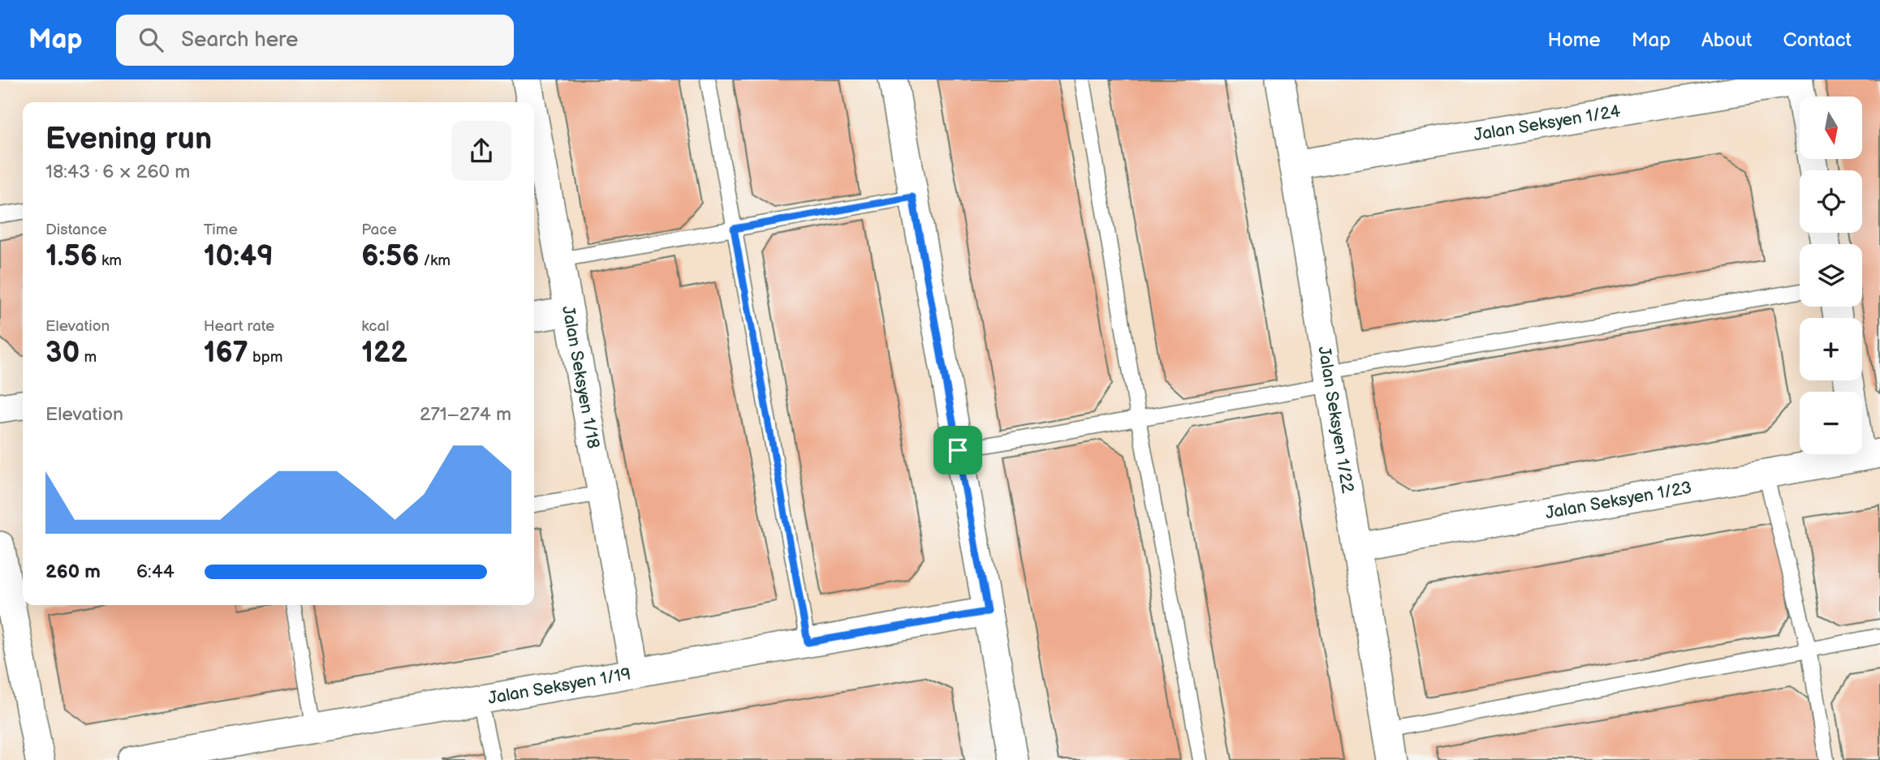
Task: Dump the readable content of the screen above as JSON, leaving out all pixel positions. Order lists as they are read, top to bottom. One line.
{"streets":{"street":["Jalan Seksyen 1/24","Jalan Seksyen 1/18","Jalan Seksyen 1/22","Jalan Seksyen 1/23","Jalan Seksyen 1/19"]},"crossings":[["Jalan Seksyen 1/24","Jalan Seksyen 1/22"],["Jalan Seksyen 1/18","Jalan Seksyen 1/19"],["Jalan Seksyen 1/22","Jalan Seksyen 1/23"]],"north":"bottom","page":{"header":"Map","search":"Search here","nav":["Home","Map","About","Contact"],"map_buttons":["+","−"],"heading":["Evening run","18:43 · 6 × 260 m"],"stats":[["Distance","1.56 km"],["Time","10:49"],["Pace","6:56 /km"],["Elevation","30 m"],["Heart rate","167 bpm"],["kcal","122"]],"chart":["Elevation","271–274 m"],"list":[{"name":"260 m","note":"6:44"}]}}
